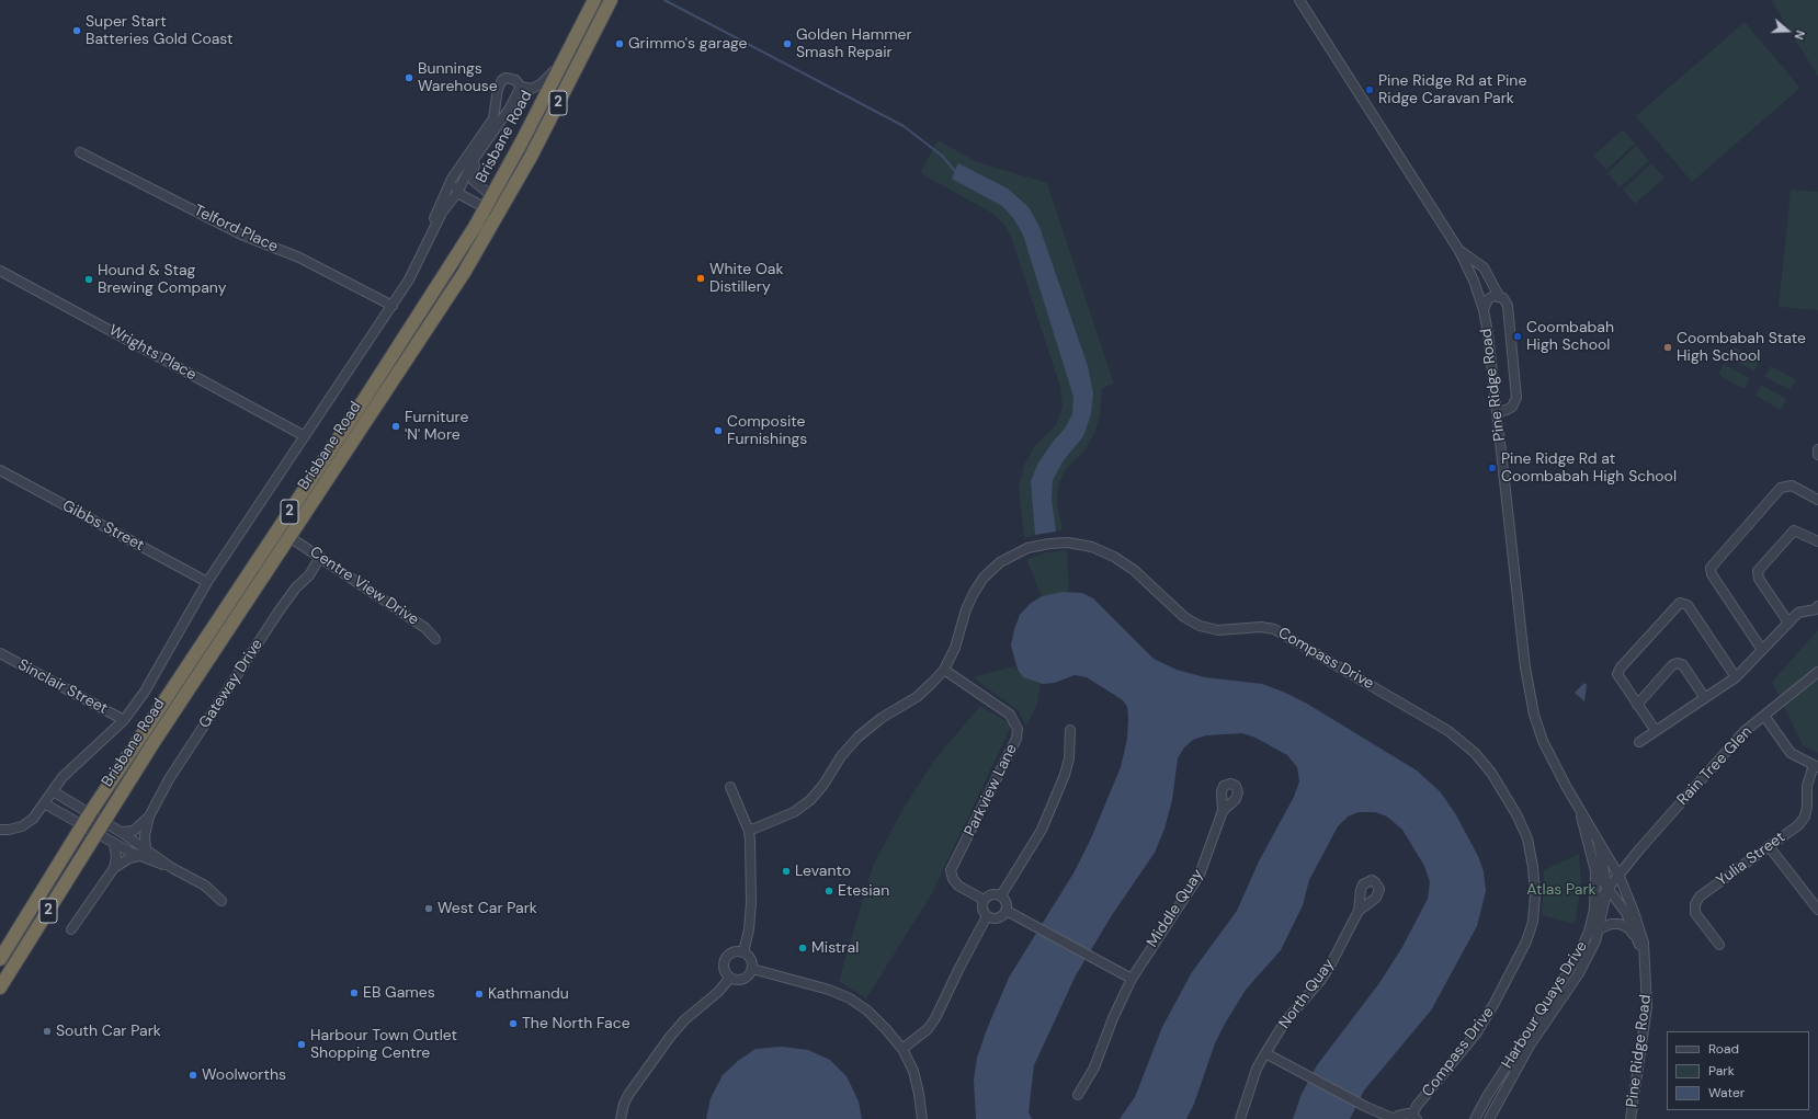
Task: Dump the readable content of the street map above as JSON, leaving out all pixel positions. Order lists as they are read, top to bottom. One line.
{"streets":{"highway":["2","Brisbane Road"],"street":["Telford Place","Wrights Place","Pine Ridge Road","Gibbs Street","Centre View Drive","Compass Drive","Gateway Drive","Sinclair Street","Rain Tree Glen","Parkview Lane","Yulia Street","Middle Quay","North Quay","Harbour Quays Drive"]},"crossings":[["Brisbane Road","Telford Place"],["Brisbane Road","Wrights Place"],["Brisbane Road","Gibbs Street"],["Brisbane Road","Centre View Drive"],["Brisbane Road","Sinclair Street"],["Pine Ridge Road","Rain Tree Glen"],["Pine Ridge Road","Harbour Quays Drive"],["Centre View Drive","Gateway Drive"],["Compass Drive","Parkview Lane"],["Rain Tree Glen","Yulia Street"],["Rain Tree Glen","Harbour Quays Drive"]],"parks":["Atlas Park"],"places":["Super Start Batteries Gold Coast","Grimmo's garage","Golden Hammer Smash Repair","Bunnings Warehouse","Pine Ridge Rd at Pine Ridge Caravan Park","White Oak Distillery","Hound & Stag Brewing Company","Coombabah High School","Coombabah State High School","Furniture 'N' More","Composite Furnishings","Pine Ridge Rd at Coombabah High School","Levanto","Etesian","West Car Park","Mistral","EB Games","Kathmandu","The North Face","South Car Park","Harbour Town Outlet Shopping Centre","Woolworths"],"legend":["Road","Park","Water"],"north":"right"}
